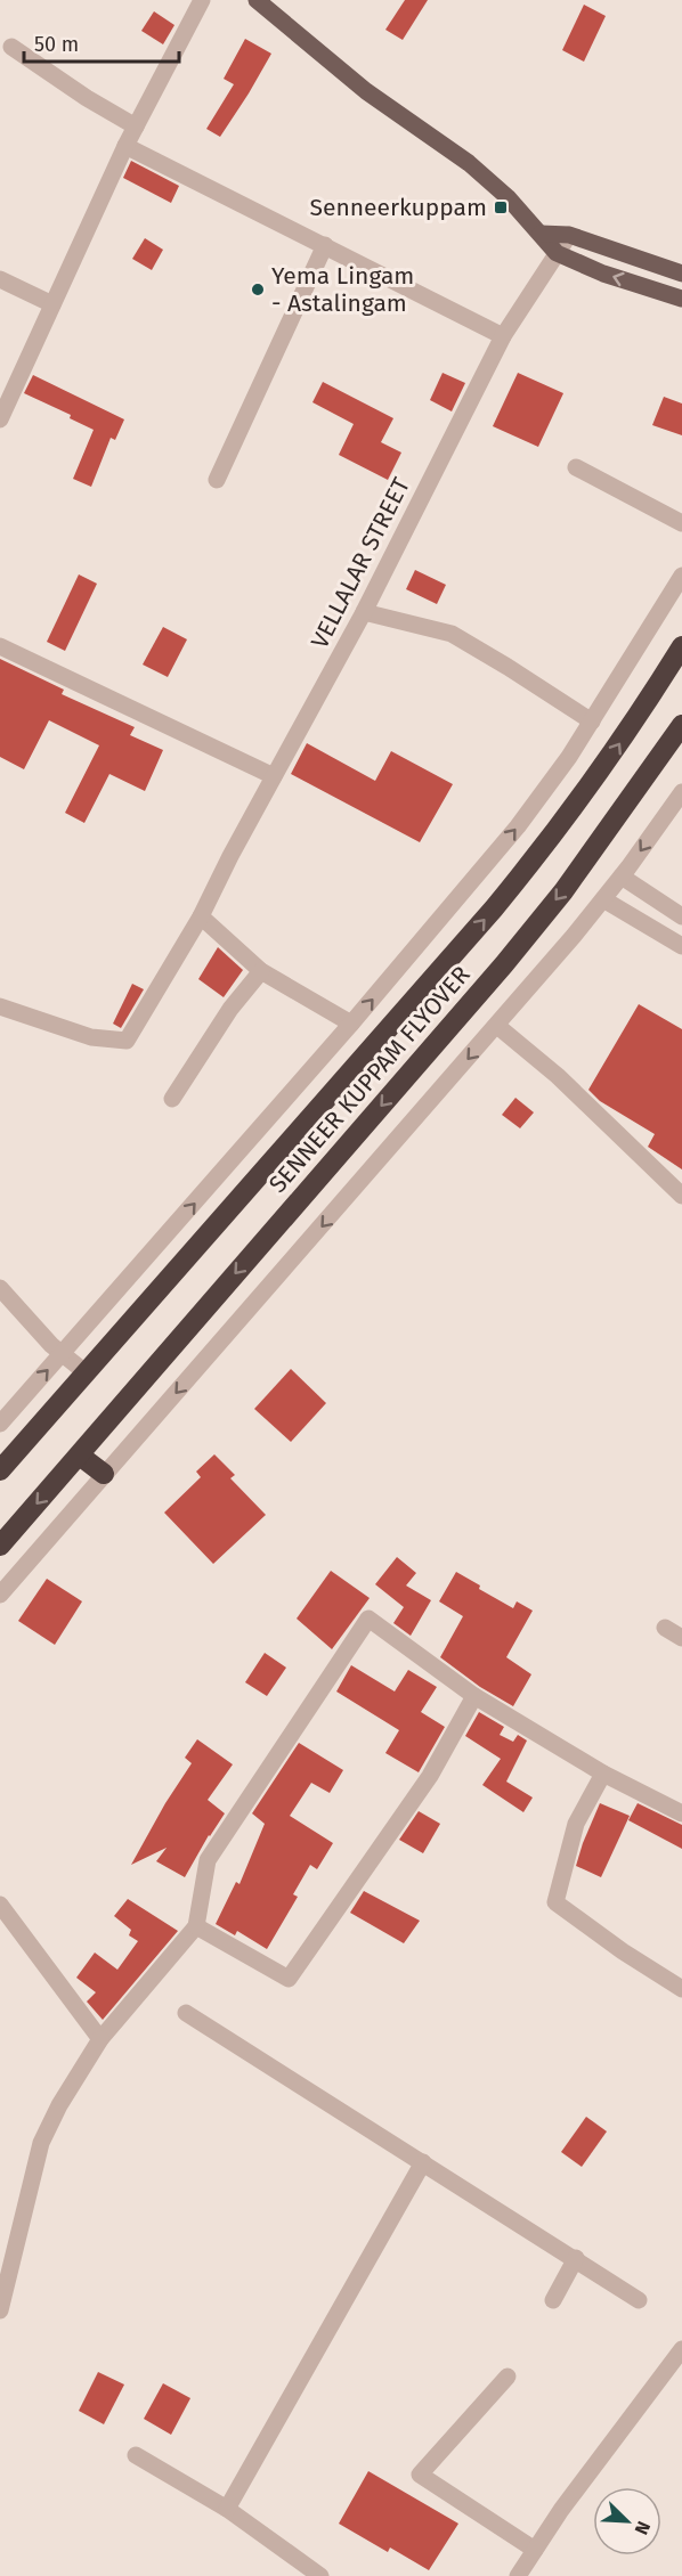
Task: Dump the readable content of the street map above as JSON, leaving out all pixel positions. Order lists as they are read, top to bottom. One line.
{"streets":{"highway":["SENNEER KUPPAM FLYOVER"],"street":["VELLALAR STREET"]},"places":{"transit":["Senneerkuppam"],"other":["Yema Lingam - Astalingam"]},"scale_bar":"50 m","north":"bottom right"}
